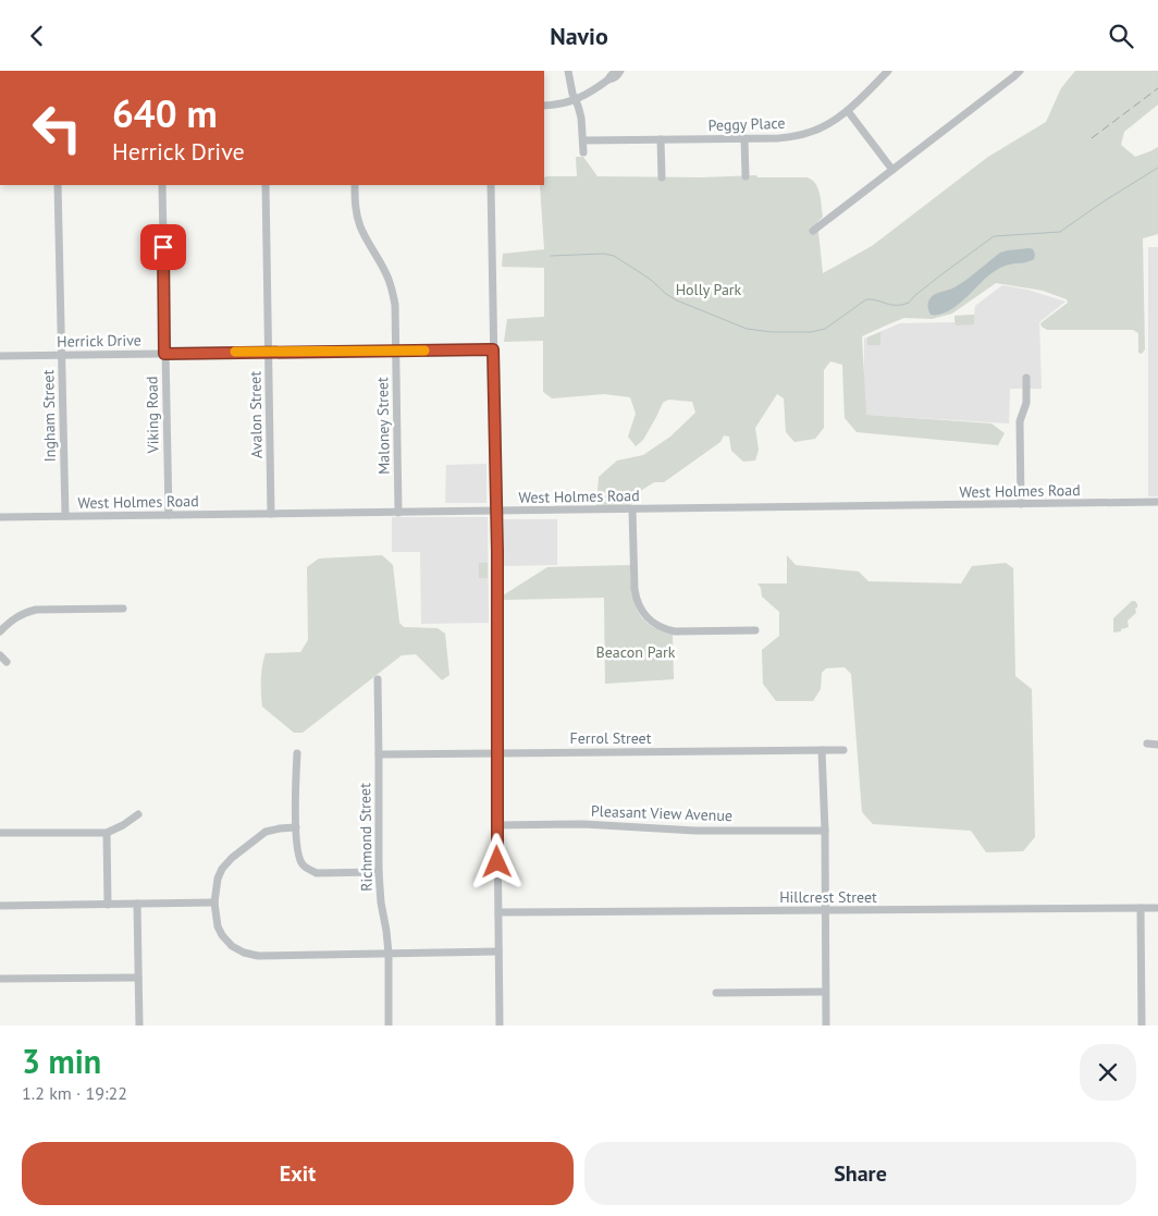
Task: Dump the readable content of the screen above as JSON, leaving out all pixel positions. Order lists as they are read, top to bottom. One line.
{"streets":{"street":["Peggy Place","Herrick Drive","Viking Road","Avalon Street","Ingham Street","Maloney Street","West Holmes Road","Ferrol Street","Pleasant View Avenue","Richmond Street","Hillcrest Street"]},"crossings":[["Herrick Drive","Viking Road"],["Herrick Drive","Avalon Street"],["Herrick Drive","Ingham Street"],["Herrick Drive","Maloney Street"],["Viking Road","West Holmes Road"],["Avalon Street","West Holmes Road"],["Ingham Street","West Holmes Road"],["Maloney Street","West Holmes Road"],["Ferrol Street","Richmond Street"]],"parks":["Holly Park","Beacon Park"],"page":{"header":"Navio","turn":["640 m","Herrick Drive"],"heading":["3 min","1.2 km · 19:22"],"buttons":["Exit","Share"]}}
